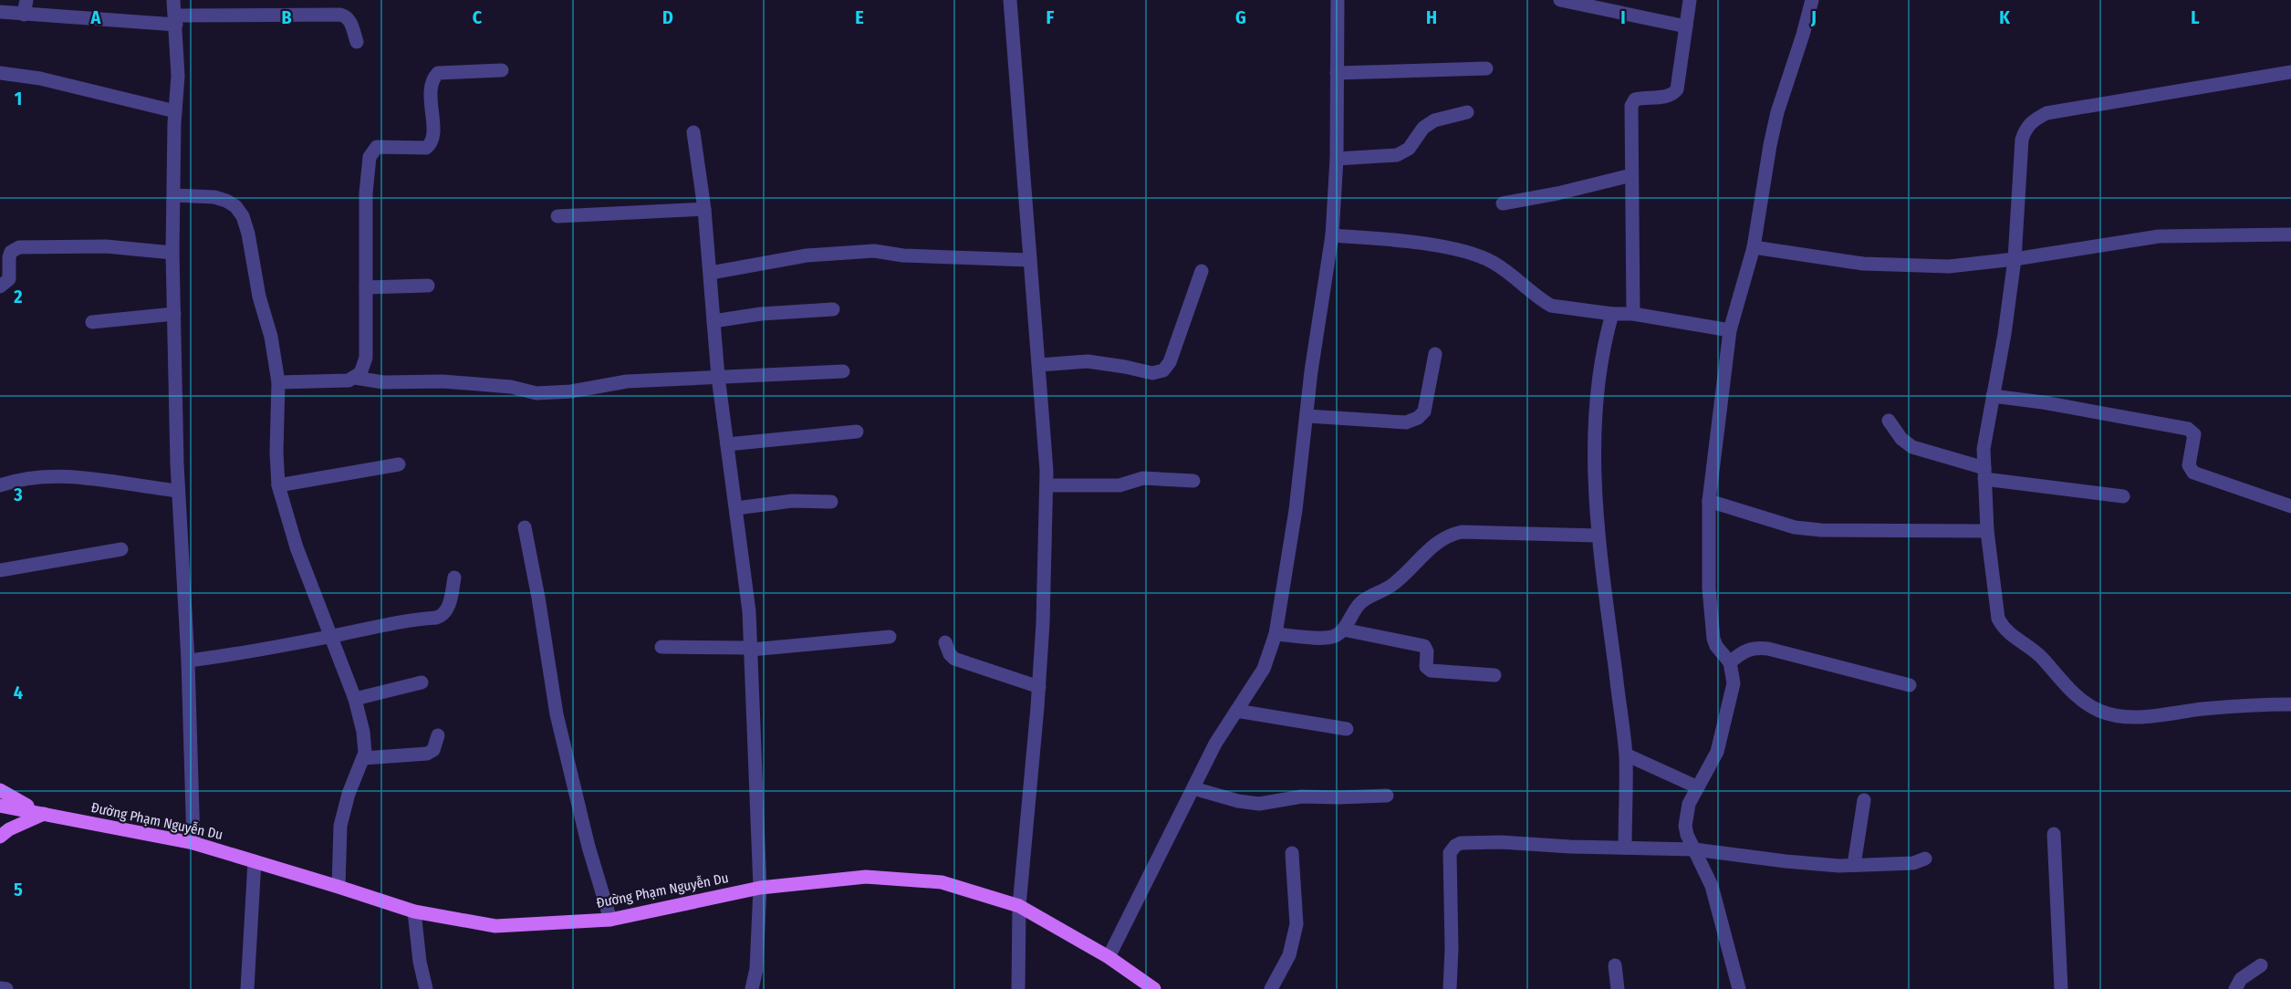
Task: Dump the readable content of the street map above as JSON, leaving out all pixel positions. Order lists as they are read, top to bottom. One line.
{"streets":{"main road":["Đường Phạm Nguyễn Du"]},"grid":{"columns":["A","B","C","D","E","F","G","H","I","J","K","L"],"rows":["1","2","3","4","5"]}}
